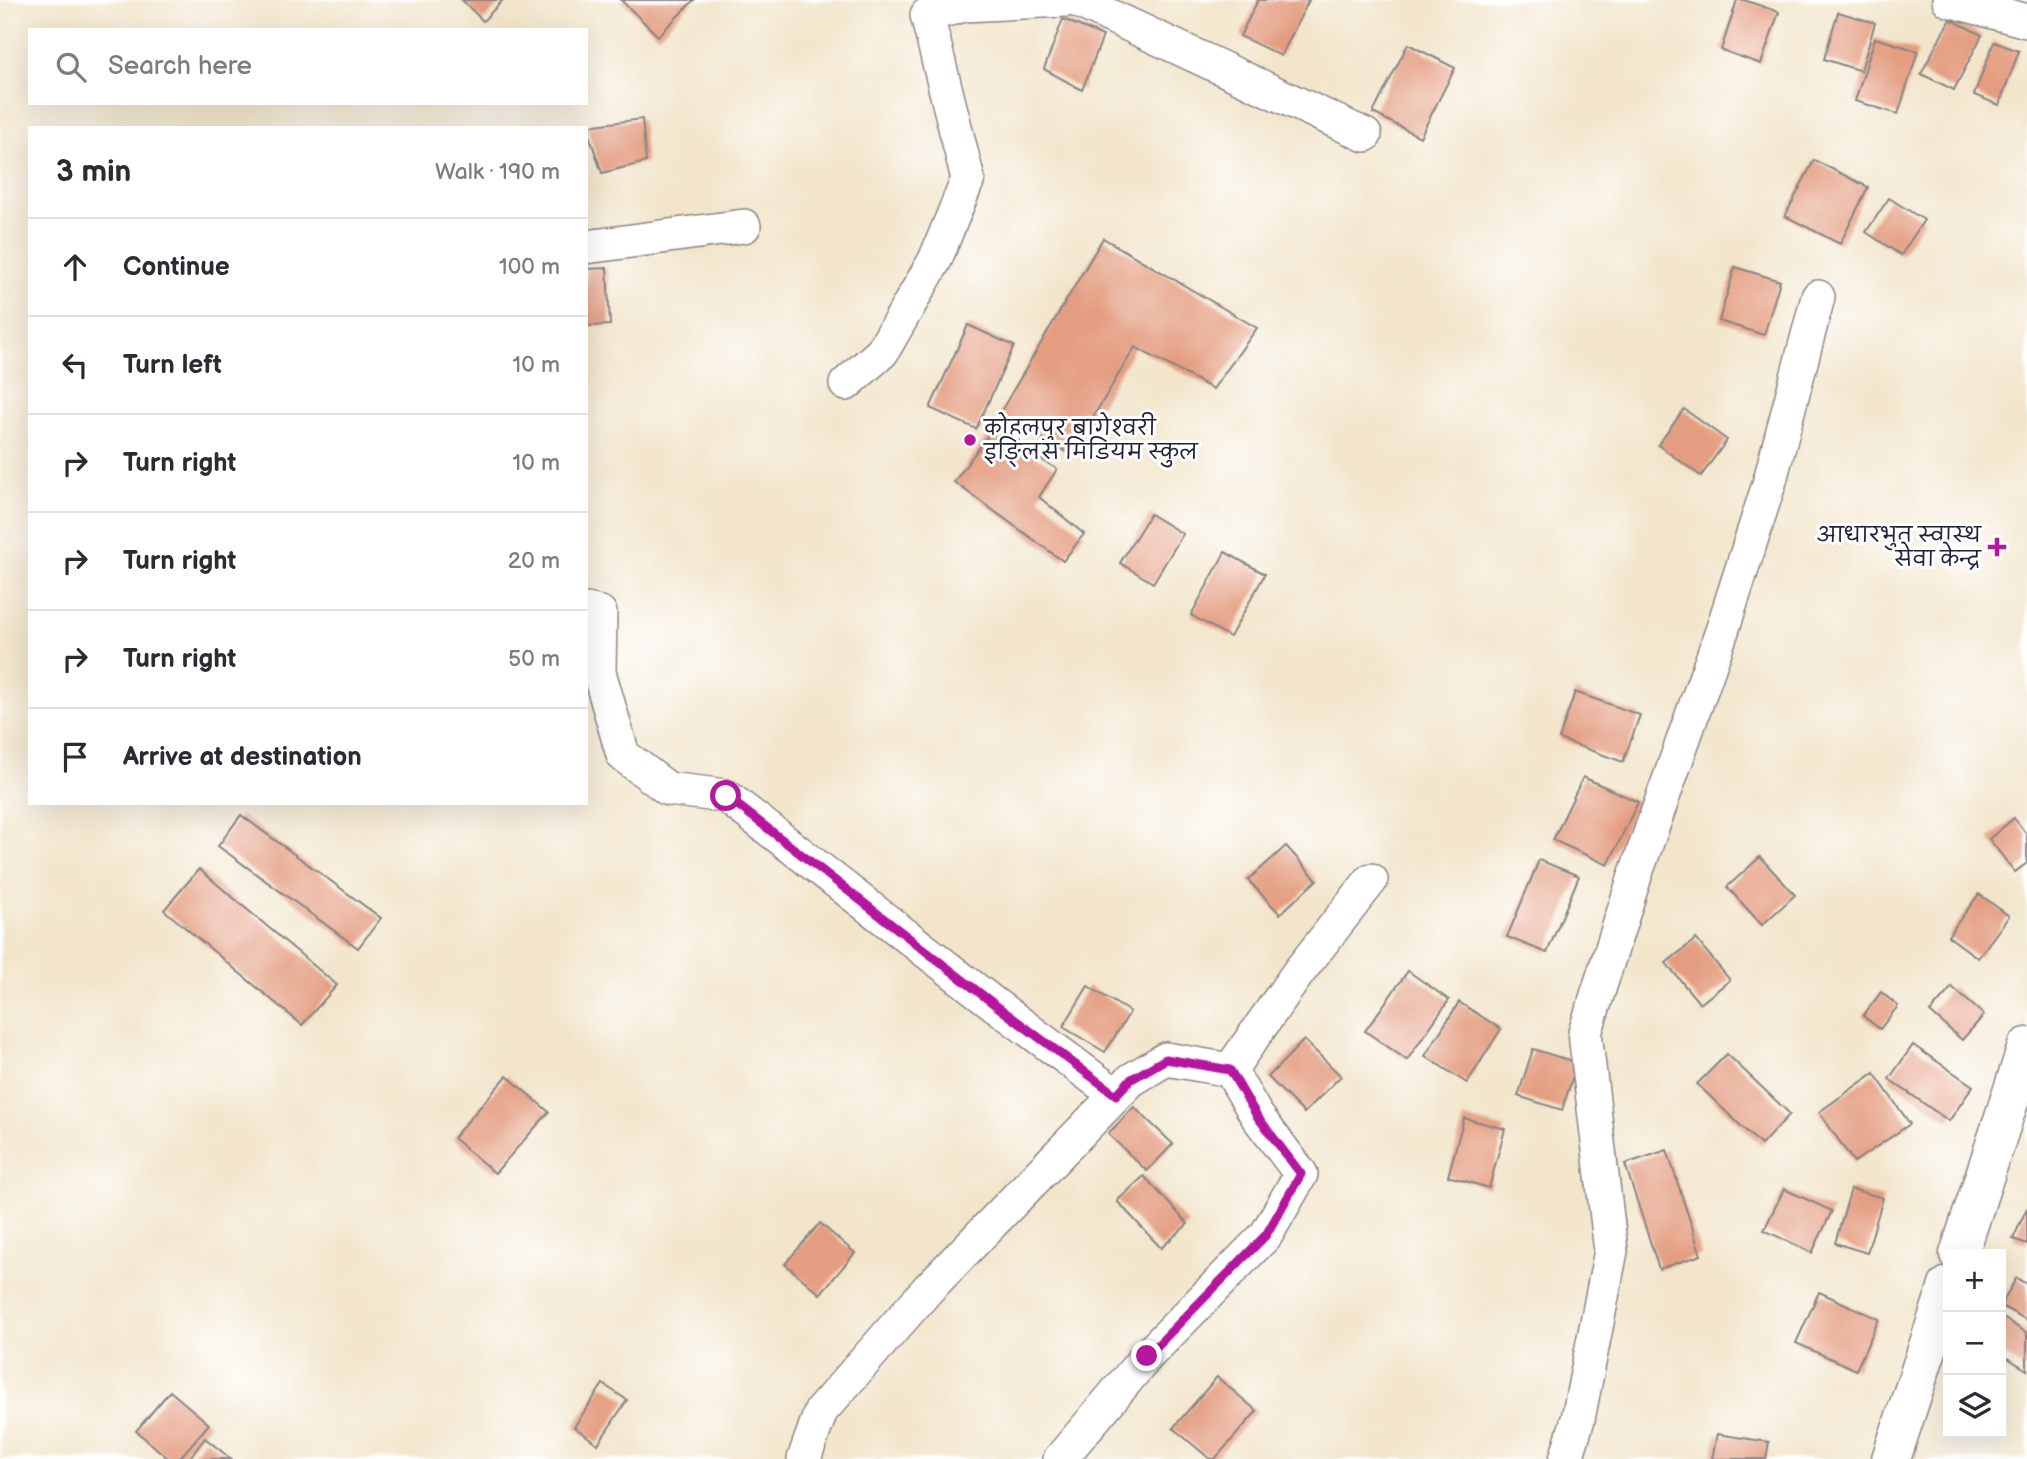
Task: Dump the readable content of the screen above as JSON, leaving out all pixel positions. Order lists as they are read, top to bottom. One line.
{"places":{"other":["कोहलपुर बागेश्वरी इङ्लिस मिडियम स्कुल"],"health":["आधारभुत स्वास्थ सेवा केन्द्र"]},"page":{"search":"Search here","heading":["3 min","Walk · 190 m"],"list":[["Continue","100 m"],["Turn left","10 m"],["Turn right","10 m"],["Turn right","20 m"],["Turn right","50 m"],"Arrive at destination"],"map_buttons":["+","−"]}}
